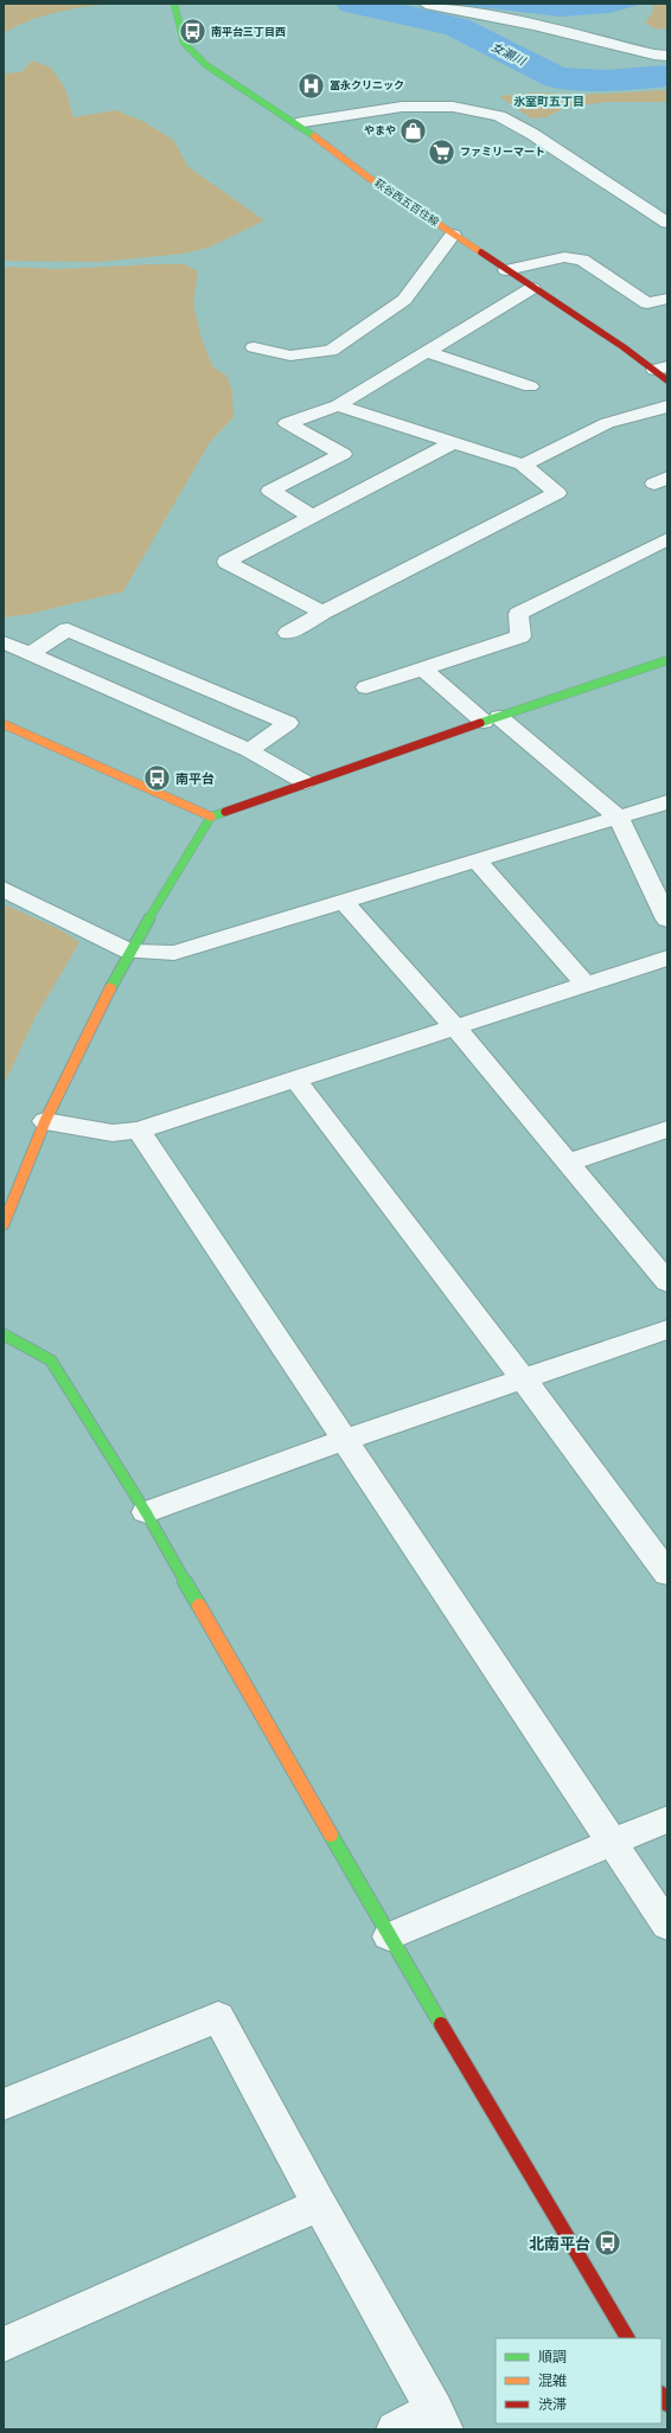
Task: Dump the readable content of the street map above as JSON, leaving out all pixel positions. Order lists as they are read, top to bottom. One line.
{"streets":{"street":["萩谷西五百住線"]},"districts":["氷室町五丁目"],"water":["女瀬川"],"places":{"bus stop":["南平台三丁目西","南平台","北南平台"],"hospital":["冨永クリニック"],"shop":["やまや"],"supermarket":["ファミリーマート"]},"legend":["順調","混雑","渋滞"]}
